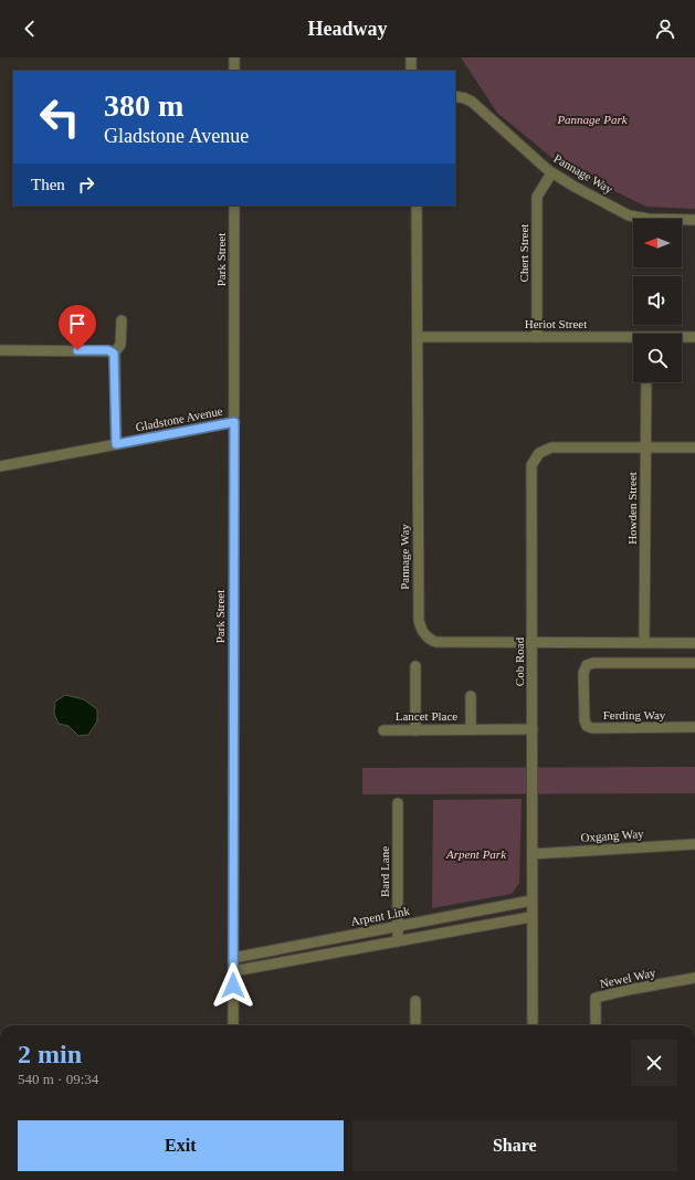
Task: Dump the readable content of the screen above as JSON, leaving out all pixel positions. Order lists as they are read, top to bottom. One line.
{"streets":{"street":["Pannage Way","Chert Street","Park Street","Heriot Street","Gladstone Avenue","Howden Street","Cob Road","Ferding Way","Lancet Place","Oxgang Way","Bard Lane","Arpent Link","Newel Way"]},"crossings":[["Pannage Way","Chert Street"],["Pannage Way","Heriot Street"],["Pannage Way","Howden Street"],["Pannage Way","Cob Road"],["Chert Street","Heriot Street"],["Park Street","Gladstone Avenue"],["Park Street","Arpent Link"],["Howden Street","Cob Road"],["Cob Road","Lancet Place"],["Cob Road","Oxgang Way"],["Cob Road","Arpent Link"],["Bard Lane","Arpent Link"]],"parks":["Pannage Park","Arpent Park"],"north":"left","page":{"header":"Headway","turn":["380 m","Gladstone Avenue"],"then":"Then","heading":["2 min","540 m · 09:34"],"buttons":["Exit","Share"]}}
